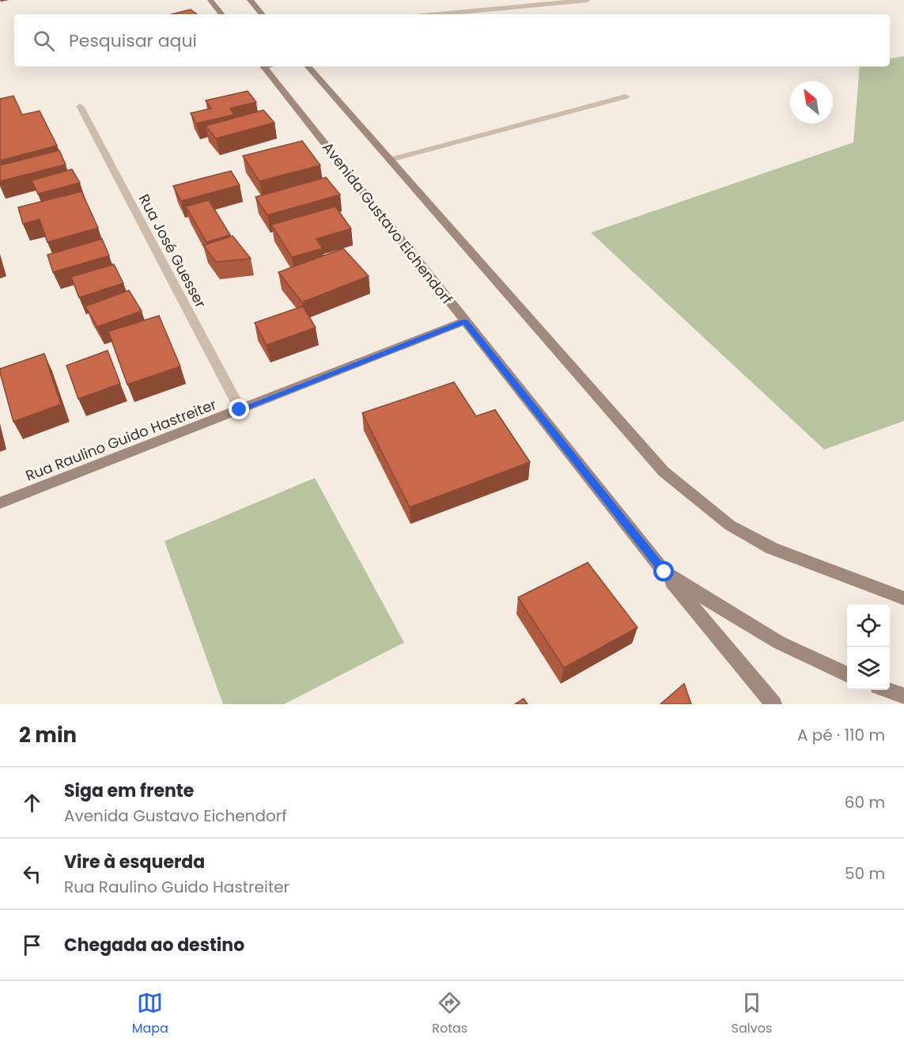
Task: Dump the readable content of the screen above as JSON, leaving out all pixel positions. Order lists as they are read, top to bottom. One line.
{"streets":{"street":["Avenida Gustavo Eichendorf","Rua José Guesser","Rua Raulino Guido Hastreiter"]},"crossings":[["Avenida Gustavo Eichendorf","Rua Raulino Guido Hastreiter"],["Rua José Guesser","Rua Raulino Guido Hastreiter"]],"north":"top left","page":{"search":"Pesquisar aqui","heading":["2 min","A pé · 110 m"],"list":[["Siga em frente","Avenida Gustavo Eichendorf","60 m"],["Vire à esquerda","Rua Raulino Guido Hastreiter","50 m"],"Chegada ao destino"],"nav":["Mapa","Rotas","Salvos"]}}
